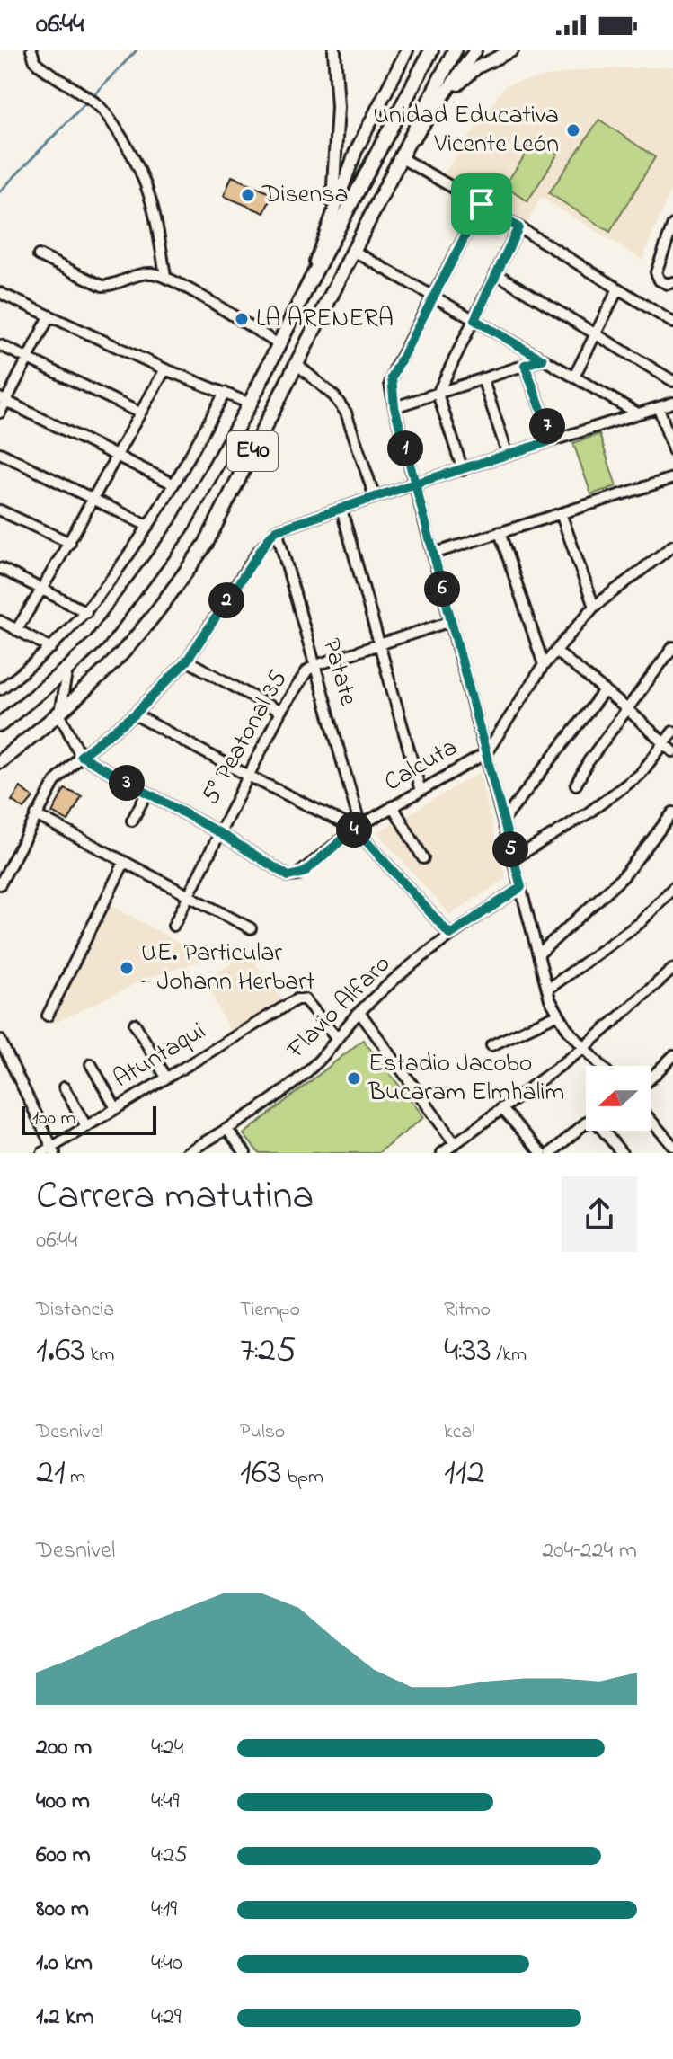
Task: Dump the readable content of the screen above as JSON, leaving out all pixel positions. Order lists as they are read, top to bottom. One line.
{"streets":{"highway":["E40"],"street":["Patate","5° Peatonal 35","Calcuta","Flavio Alfaro","Atuntaqui"]},"crossings":[["Patate","5° Peatonal 35"],["Patate","Calcuta"],["5° Peatonal 35","Calcuta"],["Flavio Alfaro","Atuntaqui"]],"places":["Unidad Educativa Vicente León","Disensa","LA ARENERA","UE. Particular - Johann Herbart","Estadio Jacobo Bucaram Elmhalim"],"scale_bar":"100 m","north":"left","page":{"status":"06:44","pins":["7","1","6","2","3","4","5"],"scale":"100 m","heading":["Carrera matutina","06:44"],"stats":[["Distancia","1.63 km"],["Tiempo","7:25"],["Ritmo","4:33 /km"],["Desnivel","21 m"],["Pulso","163 bpm"],["kcal","112"]],"chart":["Desnivel","204–224 m"],"list":[{"name":"200 m","note":"4:24"},{"name":"400 m","note":"4:49"},{"name":"600 m","note":"4:25"},{"name":"800 m","note":"4:19"},{"name":"1.0 km","note":"4:40"},{"name":"1.2 km","note":"4:29"}]}}
